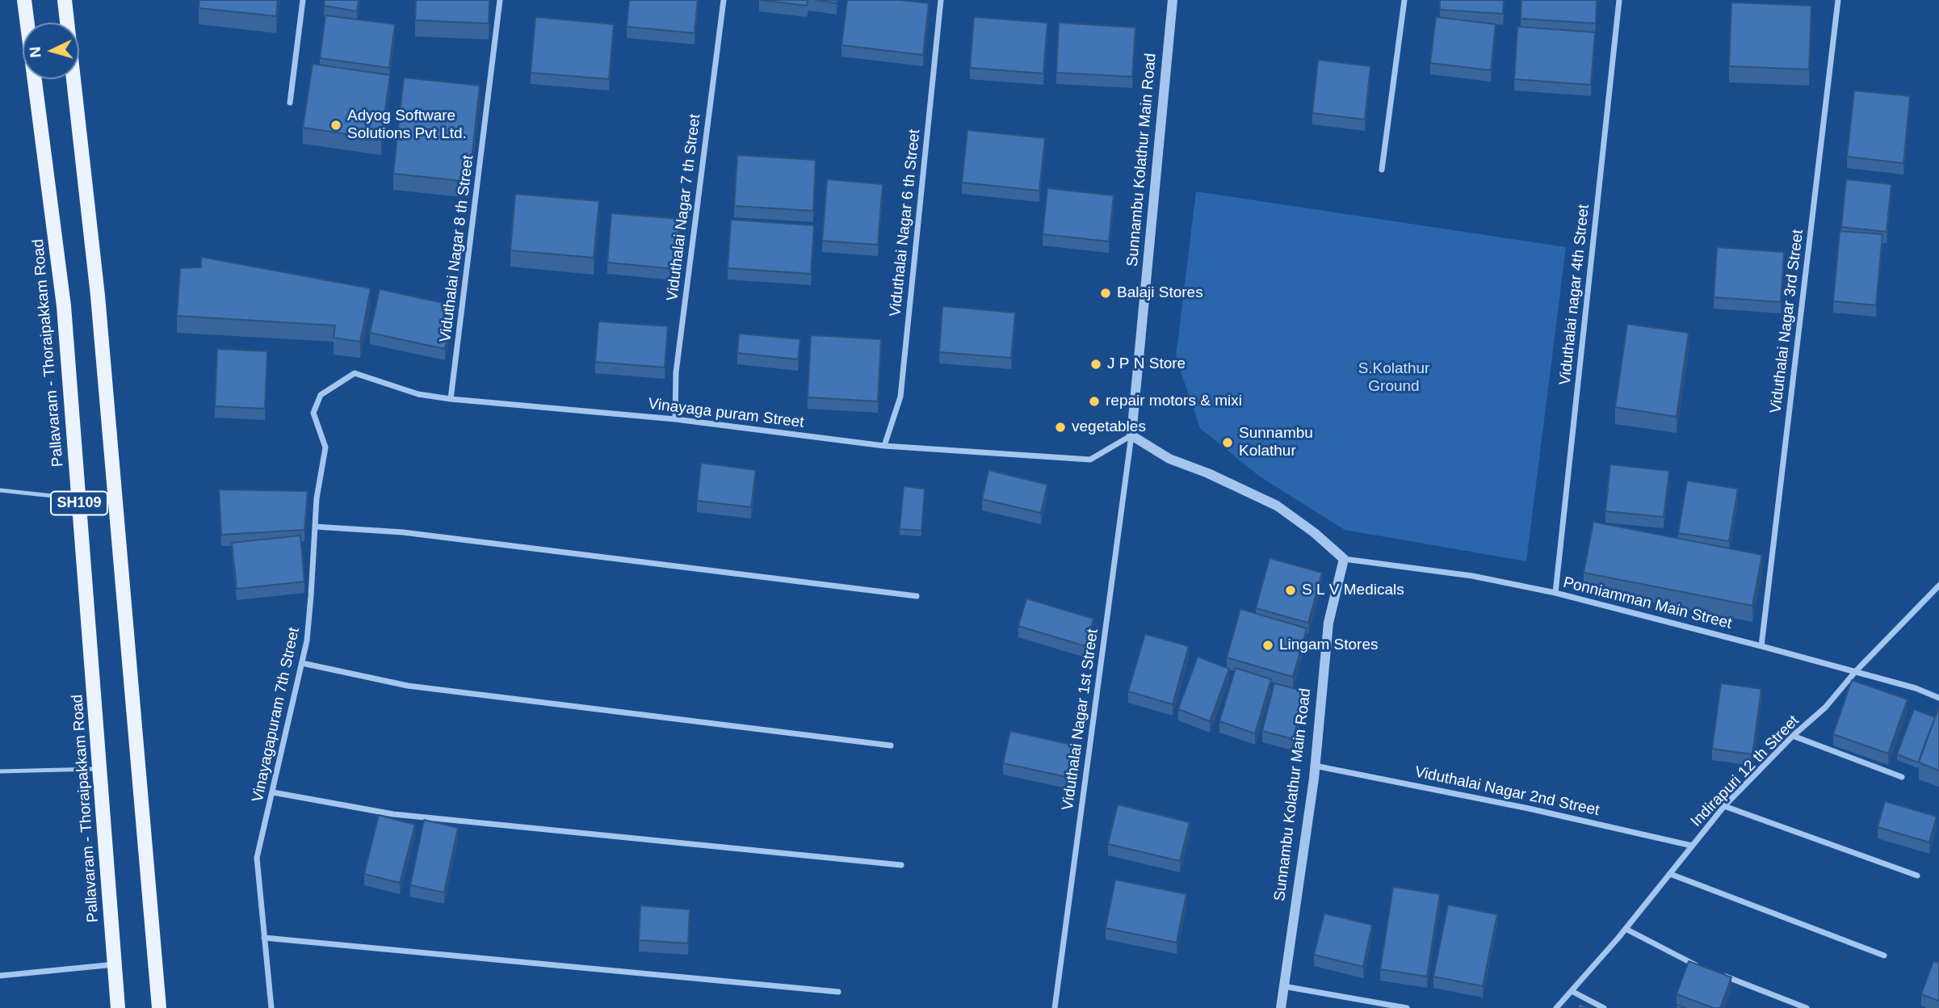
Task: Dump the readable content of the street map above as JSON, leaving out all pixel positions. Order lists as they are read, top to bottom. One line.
{"streets":{"main road":["Pallavaram - Thoraipakkam Road","SH109"],"street":["Sunnambu Kolathur Main Road","Viduthalai Nagar 7 th Street","Viduthalai Nagar 6 th Street","Viduthalai Nagar 8 th Street","Viduthalai nagar 4th Street","Viduthalai Nagar 3rd Street","Vinayaga puram Street","Ponniamman Main Street","Vinayagapuram 7th Street","Viduthalai Nagar 1st Street","Indirapuri 12 th Street","Viduthalai Nagar 2nd Street"]},"crossings":[["Sunnambu Kolathur Main Road","Vinayaga puram Street"],["Sunnambu Kolathur Main Road","Ponniamman Main Street"],["Sunnambu Kolathur Main Road","Viduthalai Nagar 1st Street"],["Sunnambu Kolathur Main Road","Viduthalai Nagar 2nd Street"],["Viduthalai Nagar 7 th Street","Vinayaga puram Street"],["Viduthalai Nagar 6 th Street","Vinayaga puram Street"],["Viduthalai Nagar 8 th Street","Vinayaga puram Street"],["Viduthalai nagar 4th Street","Ponniamman Main Street"],["Viduthalai Nagar 3rd Street","Ponniamman Main Street"],["Vinayaga puram Street","Vinayagapuram 7th Street"],["Vinayaga puram Street","Viduthalai Nagar 1st Street"],["Ponniamman Main Street","Indirapuri 12 th Street"],["Indirapuri 12 th Street","Viduthalai Nagar 2nd Street"]],"parks":["S.Kolathur Ground"],"places":["Adyog Software Solutions Pvt Ltd.","Balaji Stores","J P N Store","repair motors & mixi","vegetables","Sunnambu Kolathur","S L V Medicals","Lingam Stores"],"north":"left"}
